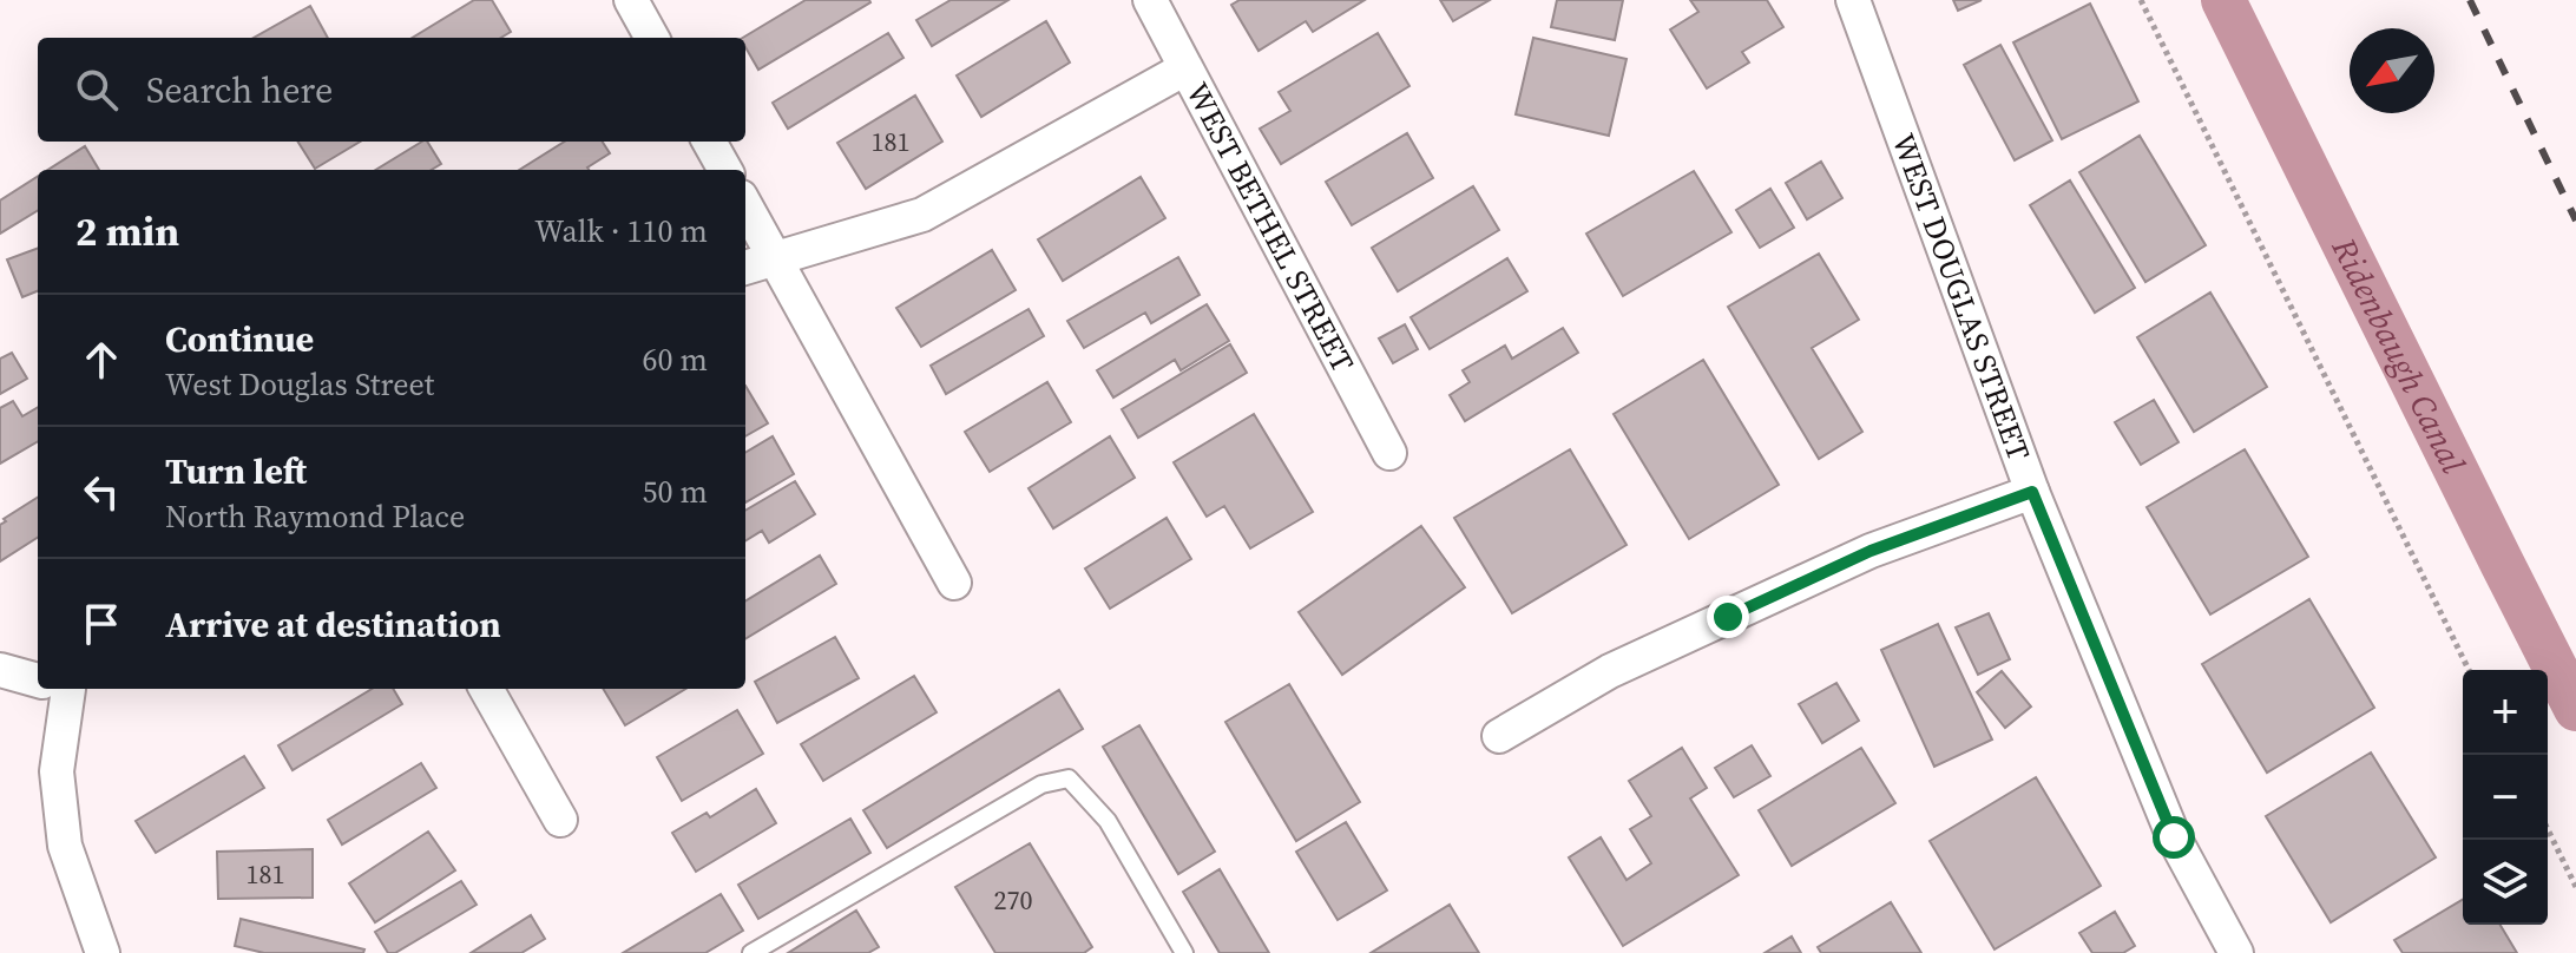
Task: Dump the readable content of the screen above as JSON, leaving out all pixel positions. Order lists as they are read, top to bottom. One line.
{"streets":{"street":["WEST BETHEL STREET","WEST DOUGLAS STREET"]},"water":["Ridenbaugh Canal"],"house_numbers":["181","181","270"],"north":"bottom left","page":{"search":"Search here","heading":["2 min","Walk · 110 m"],"list":[["Continue","West Douglas Street","60 m"],["Turn left","North Raymond Place","50 m"],"Arrive at destination"],"map_buttons":["+","−"]}}
